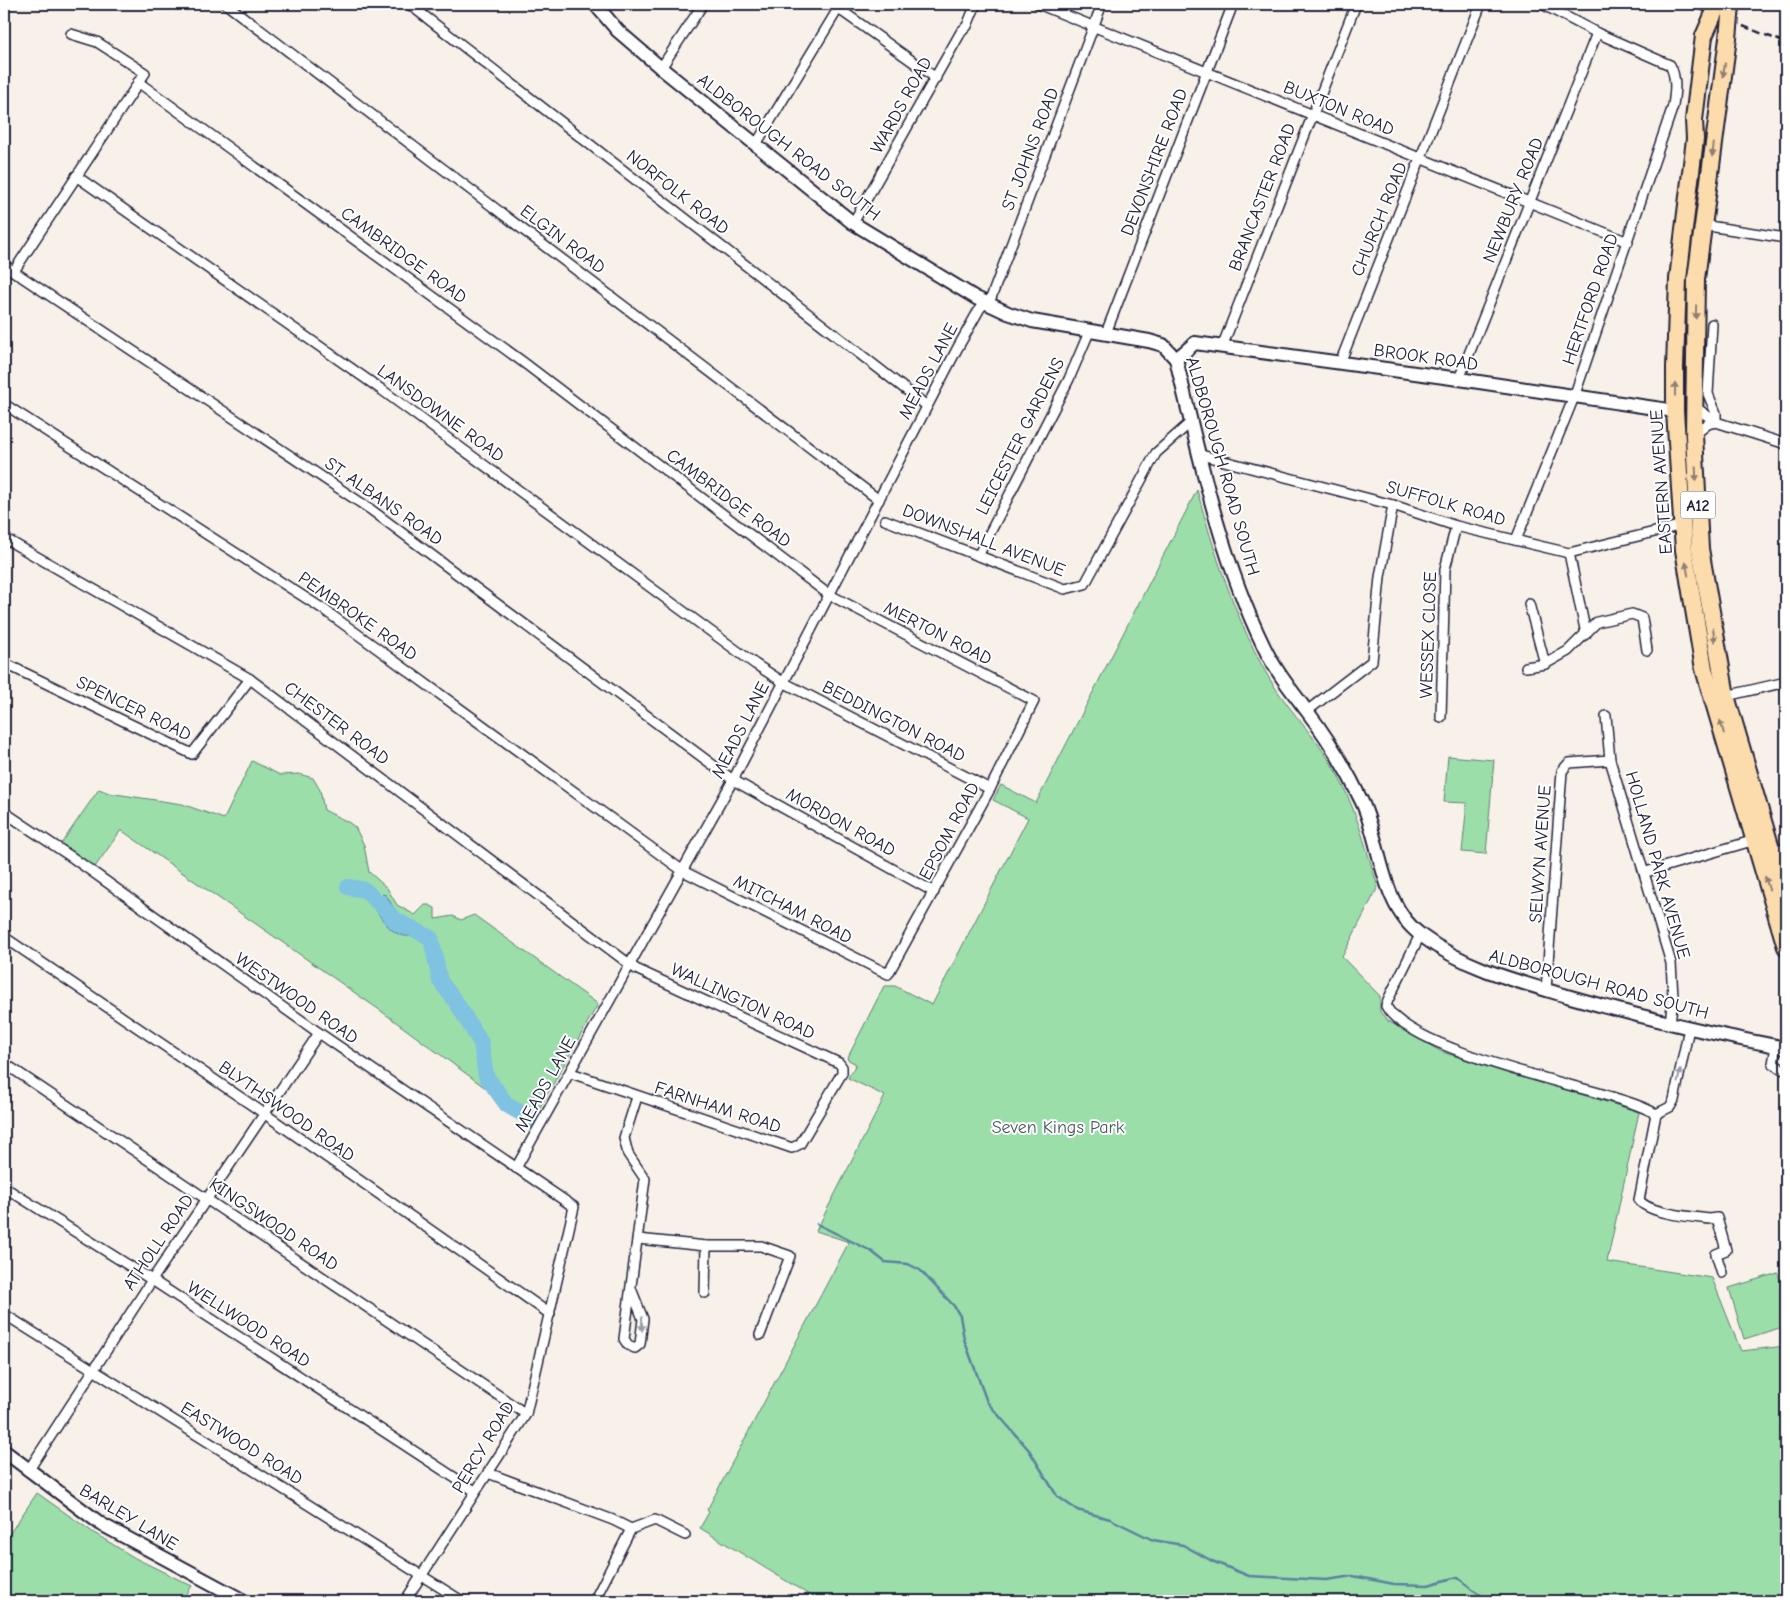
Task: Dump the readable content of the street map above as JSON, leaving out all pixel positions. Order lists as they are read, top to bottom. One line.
{"streets":{"highway":["EASTERN AVENUE","A12"],"street":["WARDS ROAD","BUXTON ROAD","ALDBOROUGH ROAD SOUTH","ST JOHNS ROAD","DEVONSHIRE ROAD","NORFOLK ROAD","BRANCASTER ROAD","NEWBURY ROAD","CHURCH ROAD","ELGIN ROAD","CAMBRIDGE ROAD","HERTFORD ROAD","BROOK ROAD","MEADS LANE","LANSDOWNE ROAD","LEICESTER GARDENS","ST. ALBANS ROAD","SUFFOLK ROAD","DOWNSHALL AVENUE","PEMBROKE ROAD","MERTON ROAD","WESSEX CLOSE","SPENCER ROAD","BEDDINGTON ROAD","CHESTER ROAD","MORDON ROAD","EPSOM ROAD","SELWYN AVENUE","HOLLAND PARK AVENUE","MITCHAM ROAD","WESTWOOD ROAD","WALLINGTON ROAD","FARNHAM ROAD","BLYTHSWOOD ROAD","KINGSWOOD ROAD","ATHOLL ROAD","WELLWOOD ROAD","EASTWOOD ROAD","PERCY ROAD","BARLEY LANE"]},"crossings":[["WARDS ROAD","ALDBOROUGH ROAD SOUTH"],["BUXTON ROAD","ST JOHNS ROAD"],["BUXTON ROAD","DEVONSHIRE ROAD"],["BUXTON ROAD","BRANCASTER ROAD"],["BUXTON ROAD","NEWBURY ROAD"],["BUXTON ROAD","CHURCH ROAD"],["BUXTON ROAD","HERTFORD ROAD"],["ALDBOROUGH ROAD SOUTH","ST JOHNS ROAD"],["ALDBOROUGH ROAD SOUTH","DEVONSHIRE ROAD"],["ALDBOROUGH ROAD SOUTH","BROOK ROAD"],["ALDBOROUGH ROAD SOUTH","MEADS LANE"],["ALDBOROUGH ROAD SOUTH","LEICESTER GARDENS"],["ALDBOROUGH ROAD SOUTH","SUFFOLK ROAD"],["ALDBOROUGH ROAD SOUTH","DOWNSHALL AVENUE"],["ALDBOROUGH ROAD SOUTH","SELWYN AVENUE"],["ALDBOROUGH ROAD SOUTH","HOLLAND PARK AVENUE"],["ST JOHNS ROAD","MEADS LANE"],["NORFOLK ROAD","MEADS LANE"],["BRANCASTER ROAD","BROOK ROAD"],["NEWBURY ROAD","HERTFORD ROAD"],["NEWBURY ROAD","BROOK ROAD"],["CHURCH ROAD","BROOK ROAD"],["ELGIN ROAD","MEADS LANE"],["CAMBRIDGE ROAD","MEADS LANE"],["CAMBRIDGE ROAD","MERTON ROAD"],["HERTFORD ROAD","BROOK ROAD"],["HERTFORD ROAD","SUFFOLK ROAD"],["BROOK ROAD","EASTERN AVENUE"],["MEADS LANE","LANSDOWNE ROAD"],["MEADS LANE","ST. ALBANS ROAD"],["MEADS LANE","PEMBROKE ROAD"],["MEADS LANE","MERTON ROAD"],["MEADS LANE","BEDDINGTON ROAD"],["MEADS LANE","CHESTER ROAD"],["MEADS LANE","MORDON ROAD"],["MEADS LANE","MITCHAM ROAD"],["MEADS LANE","WESTWOOD ROAD"],["MEADS LANE","WALLINGTON ROAD"],["MEADS LANE","FARNHAM ROAD"],["LANSDOWNE ROAD","BEDDINGTON ROAD"],["LEICESTER GARDENS","DOWNSHALL AVENUE"],["EASTERN AVENUE","SUFFOLK ROAD"],["ST. ALBANS ROAD","MORDON ROAD"],["SUFFOLK ROAD","WESSEX CLOSE"],["PEMBROKE ROAD","MITCHAM ROAD"],["MERTON ROAD","EPSOM ROAD"],["SPENCER ROAD","CHESTER ROAD"],["BEDDINGTON ROAD","EPSOM ROAD"],["CHESTER ROAD","WALLINGTON ROAD"],["MORDON ROAD","EPSOM ROAD"],["EPSOM ROAD","MITCHAM ROAD"],["SELWYN AVENUE","HOLLAND PARK AVENUE"],["WESTWOOD ROAD","ATHOLL ROAD"],["WESTWOOD ROAD","PERCY ROAD"],["WALLINGTON ROAD","FARNHAM ROAD"],["BLYTHSWOOD ROAD","ATHOLL ROAD"],["BLYTHSWOOD ROAD","PERCY ROAD"],["KINGSWOOD ROAD","ATHOLL ROAD"],["KINGSWOOD ROAD","PERCY ROAD"],["ATHOLL ROAD","WELLWOOD ROAD"],["ATHOLL ROAD","EASTWOOD ROAD"],["ATHOLL ROAD","BARLEY LANE"],["WELLWOOD ROAD","PERCY ROAD"],["EASTWOOD ROAD","PERCY ROAD"]],"parks":["Seven Kings Park"]}
